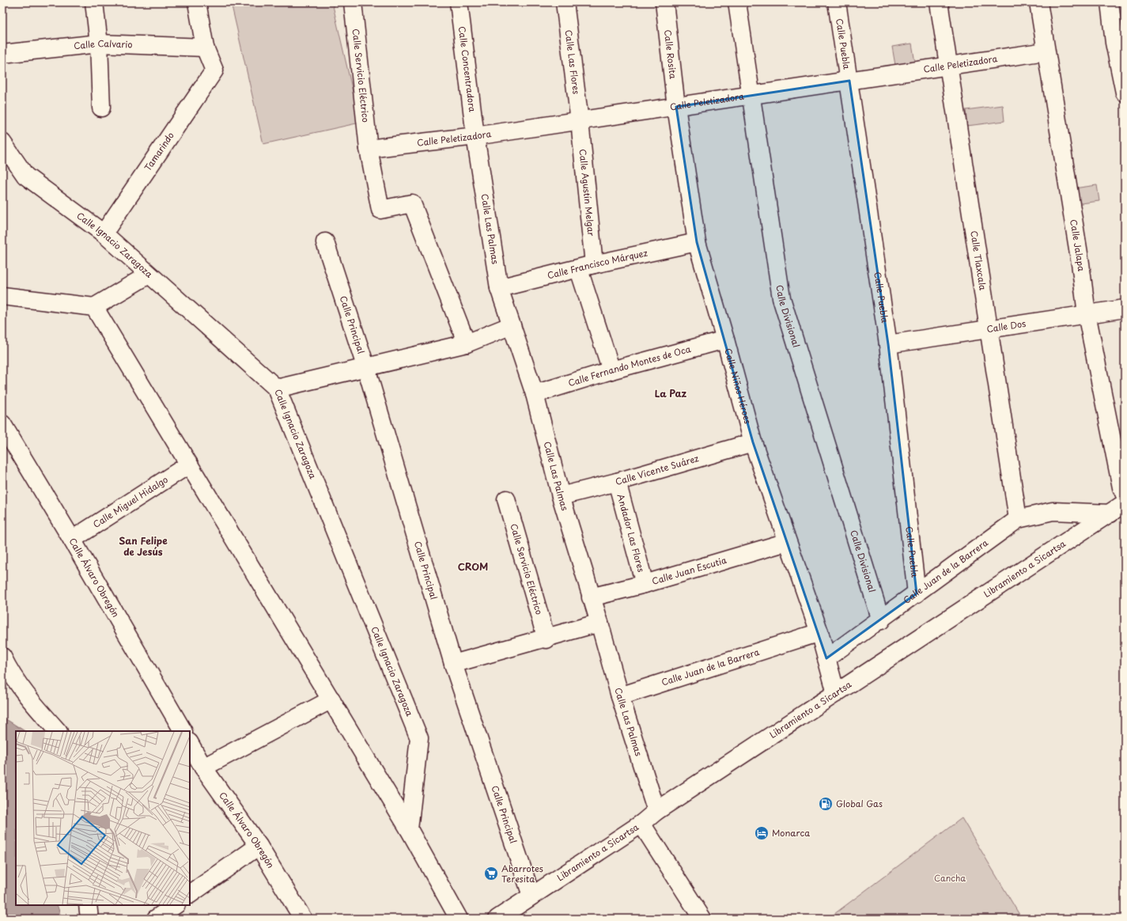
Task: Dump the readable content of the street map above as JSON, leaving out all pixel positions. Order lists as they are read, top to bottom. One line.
{"streets":{"street":["Calle Puebla","Calle Calvario","Calle Rosita","Calle Las Flores","Calle Peletizadora","Calle Concentradora","Calle Servicio Eléctrico","Tamarindo","Calle Agustín Melgar","Calle Las Palmas","Calle Ignacio Zaragoza","Calle Jalapa","Calle Tlaxcala","Calle Francisco Márquez","Calle Divisional","Calle Principal","Calle Dos","Calle Fernando Montes de Oca","Calle Niños Héroes","Calle Vicente Suárez","Calle Miguel Hidalgo","Andador Las Flores","Libramiento a Sicartsa","Calle Juan Escutia","Calle Juan de la Barrera","Calle Álvaro Obregón"]},"crossings":[["Calle Puebla","Calle Peletizadora"],["Calle Puebla","Calle Dos"],["Calle Puebla","Calle Juan de la Barrera"],["Calle Calvario","Tamarindo"],["Calle Rosita","Calle Peletizadora"],["Calle Rosita","Calle Niños Héroes"],["Calle Las Flores","Calle Peletizadora"],["Calle Las Flores","Calle Agustín Melgar"],["Calle Peletizadora","Calle Concentradora"],["Calle Peletizadora","Calle Servicio Eléctrico"],["Calle Peletizadora","Calle Agustín Melgar"],["Calle Peletizadora","Calle Las Palmas"],["Calle Peletizadora","Calle Jalapa"],["Calle Peletizadora","Calle Tlaxcala"],["Calle Peletizadora","Calle Divisional"],["Calle Peletizadora","Calle Niños Héroes"],["Calle Concentradora","Calle Las Palmas"],["Tamarindo","Calle Ignacio Zaragoza"],["Calle Agustín Melgar","Calle Francisco Márquez"],["Calle Agustín Melgar","Calle Fernando Montes de Oca"],["Calle Las Palmas","Calle Francisco Márquez"],["Calle Las Palmas","Calle Fernando Montes de Oca"],["Calle Las Palmas","Calle Vicente Suárez"],["Calle Las Palmas","Libramiento a Sicartsa"],["Calle Las Palmas","Calle Juan Escutia"],["Calle Las Palmas","Calle Juan de la Barrera"],["Calle Jalapa","Calle Dos"],["Calle Jalapa","Libramiento a Sicartsa"],["Calle Tlaxcala","Calle Dos"],["Calle Tlaxcala","Calle Juan de la Barrera"],["Calle Francisco Márquez","Calle Niños Héroes"],["Calle Divisional","Calle Juan de la Barrera"],["Calle Principal","Libramiento a Sicartsa"],["Calle Fernando Montes de Oca","Calle Niños Héroes"],["Calle Niños Héroes","Calle Vicente Suárez"],["Calle Niños Héroes","Calle Juan Escutia"],["Calle Niños Héroes","Calle Juan de la Barrera"],["Calle Vicente Suárez","Andador Las Flores"],["Calle Miguel Hidalgo","Calle Álvaro Obregón"],["Andador Las Flores","Calle Juan Escutia"],["Libramiento a Sicartsa","Calle Juan de la Barrera"]],"districts":["La Paz","San Felipe de Jesús","CROM"],"parks":["Cancha"],"places":{"fuel station":["Global Gas"],"hotel":["Monarca"],"supermarket":["Abarrotes Teresita"]}}
